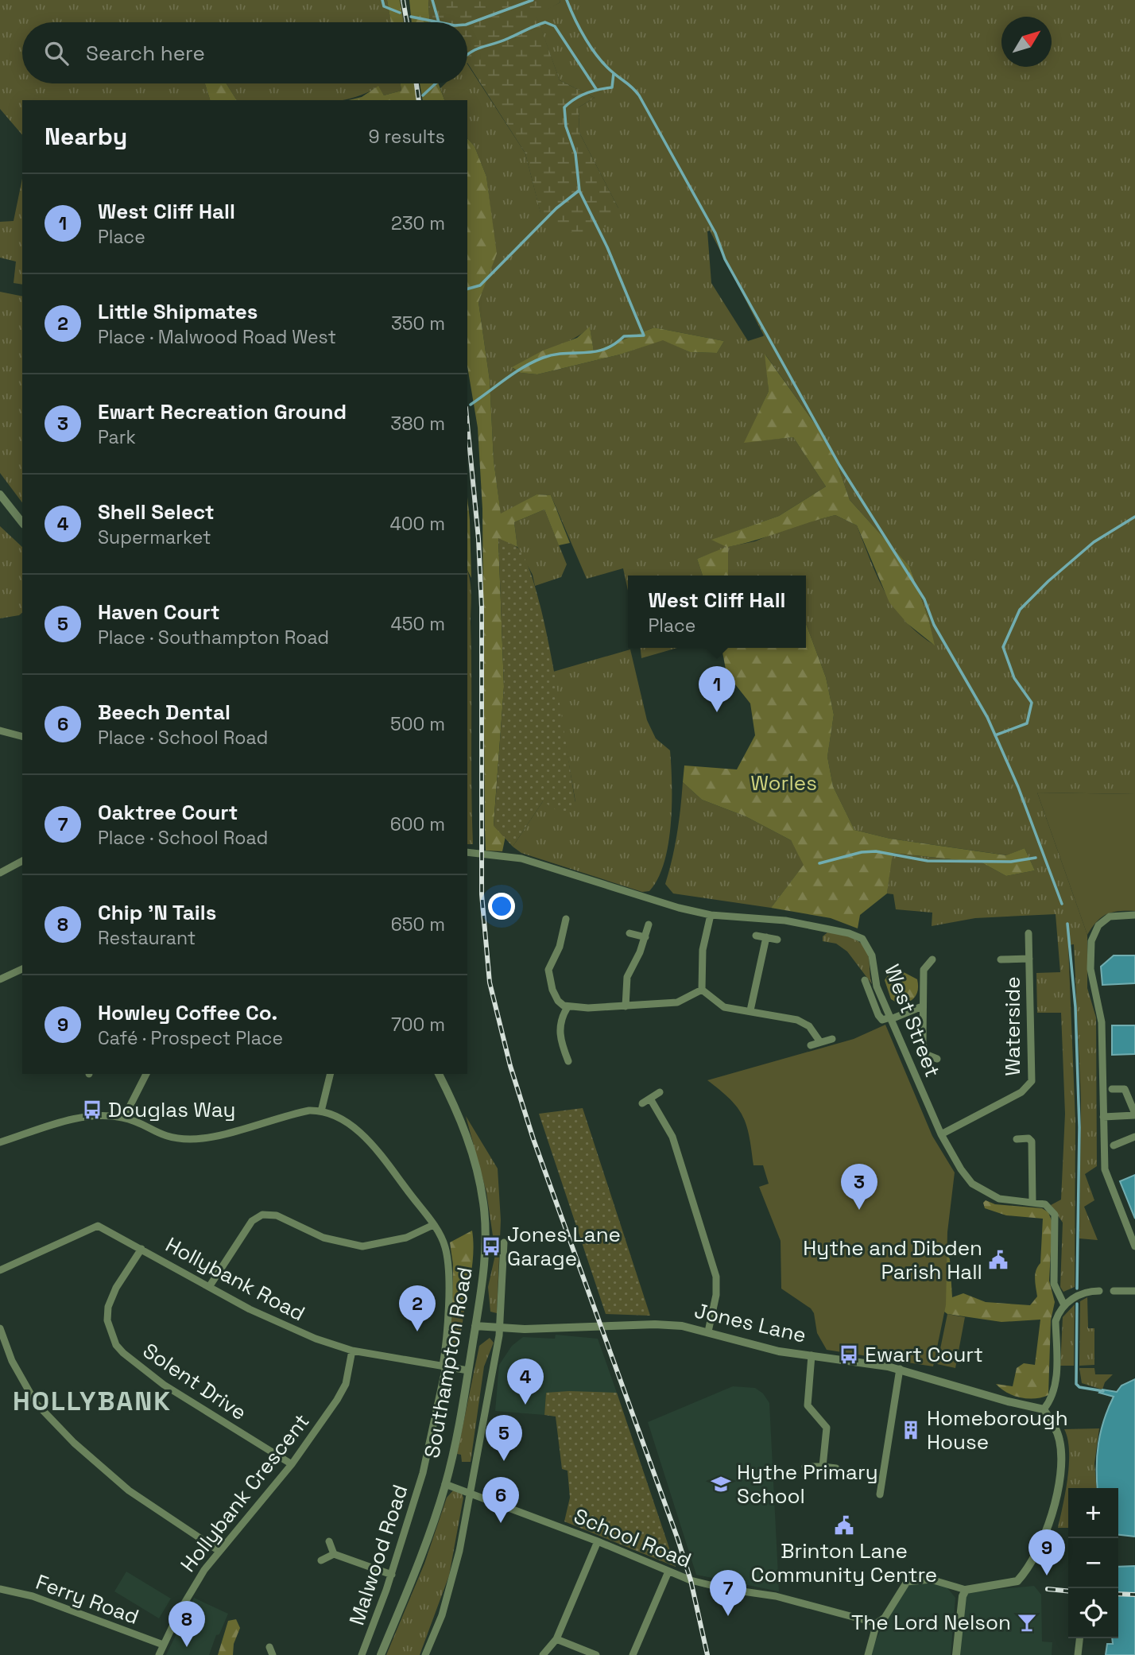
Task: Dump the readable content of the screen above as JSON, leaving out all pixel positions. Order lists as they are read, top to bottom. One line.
{"streets":{"street":["West Street","Waterside","Hollybank Road","Jones Lane","Southampton Road","Solent Drive","Hollybank Crescent","School Road","Malwood Road","Ferry Road"]},"crossings":[["West Street","Waterside"],["Hollybank Road","Southampton Road"],["Hollybank Road","Solent Drive"],["Hollybank Road","Hollybank Crescent"],["Hollybank Road","Malwood Road"],["Jones Lane","Southampton Road"],["Southampton Road","School Road"],["Solent Drive","Hollybank Crescent"],["Hollybank Crescent","Ferry Road"]],"districts":["HOLLYBANK"],"parks":["Worles"],"places":{"bus stop":["Douglas Way","Jones Lane Garage","Ewart Court"],"public building":["Hythe and Dibden Parish Hall","Brinton Lane Community Centre"],"building":["Homeborough House"],"school or university":["Hythe Primary School"],"bar":["The Lord Nelson"]},"north":"top right","page":{"search":"Search here","heading":["Nearby","9 results"],"list":[{"mark":"1","name":"West Cliff Hall","note":"Place","value":"230 m"},{"mark":"2","name":"Little Shipmates","note":"Place · Malwood Road West","value":"350 m"},{"mark":"3","name":"Ewart Recreation Ground","note":"Park","value":"380 m"},{"mark":"4","name":"Shell Select","note":"Supermarket","value":"400 m"},{"mark":"5","name":"Haven Court","note":"Place · Southampton Road","value":"450 m"},{"mark":"6","name":"Beech Dental","note":"Place · School Road","value":"500 m"},{"mark":"7","name":"Oaktree Court","note":"Place · School Road","value":"600 m"},{"mark":"8","name":"Chip 'N Tails","note":"Restaurant","value":"650 m"},{"mark":"9","name":"Howley Coffee Co.","note":"Café · Prospect Place","value":"700 m"}],"popup":["West Cliff Hall","Place"],"pins":["1","3","2","4","5","6","9","7","8"],"map_buttons":["+","−"]}}
